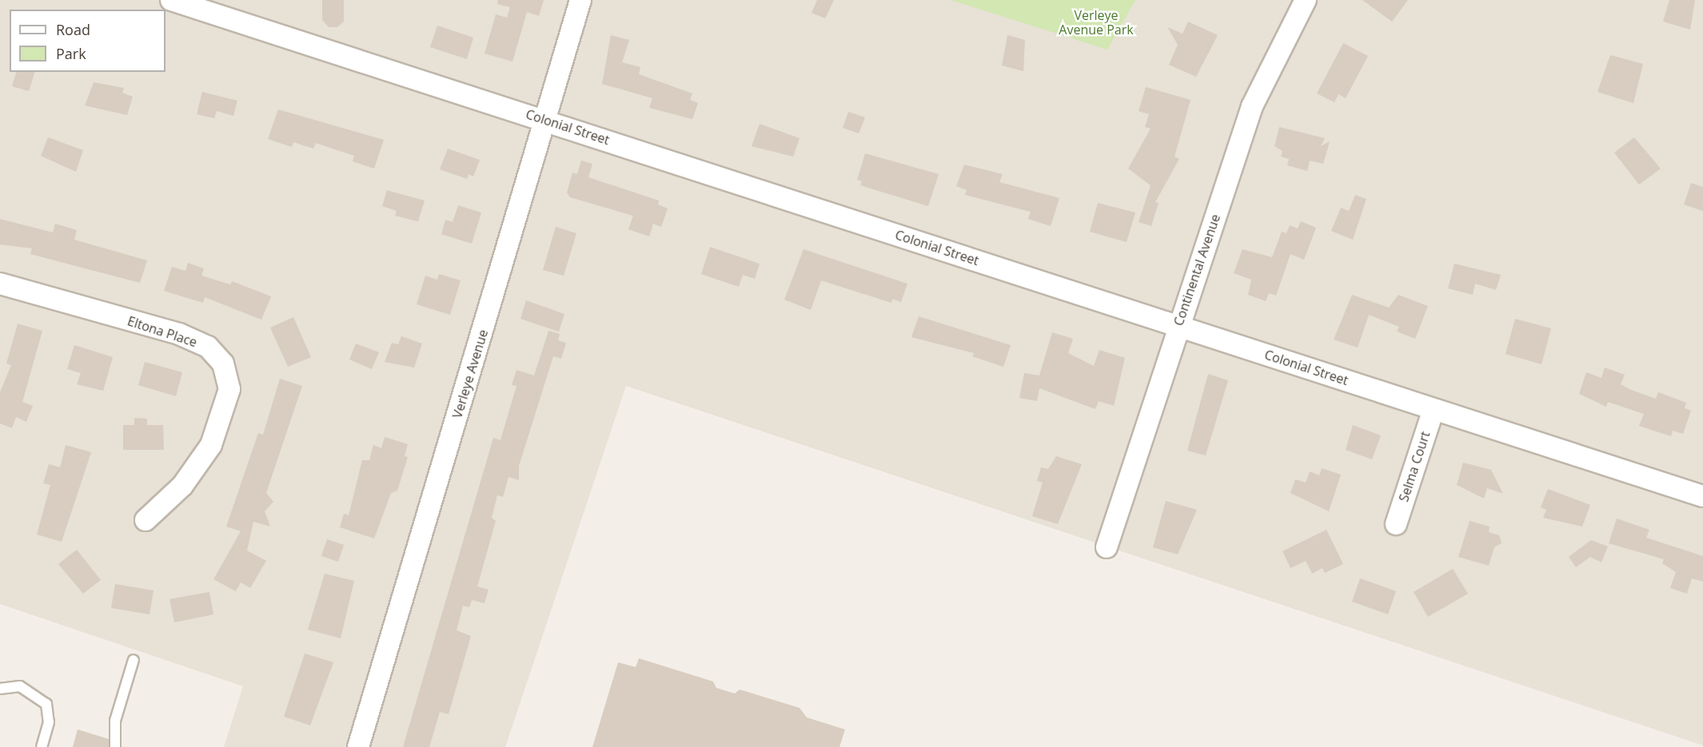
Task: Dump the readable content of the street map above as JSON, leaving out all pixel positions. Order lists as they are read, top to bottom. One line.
{"streets":{"street":["Colonial Street","Continental Avenue","Eltona Place","Verleye Avenue","Selma Court"]},"crossings":[["Colonial Street","Continental Avenue"],["Colonial Street","Verleye Avenue"],["Colonial Street","Selma Court"]],"parks":["Verleye Avenue Park"],"legend":["Road","Park"]}
